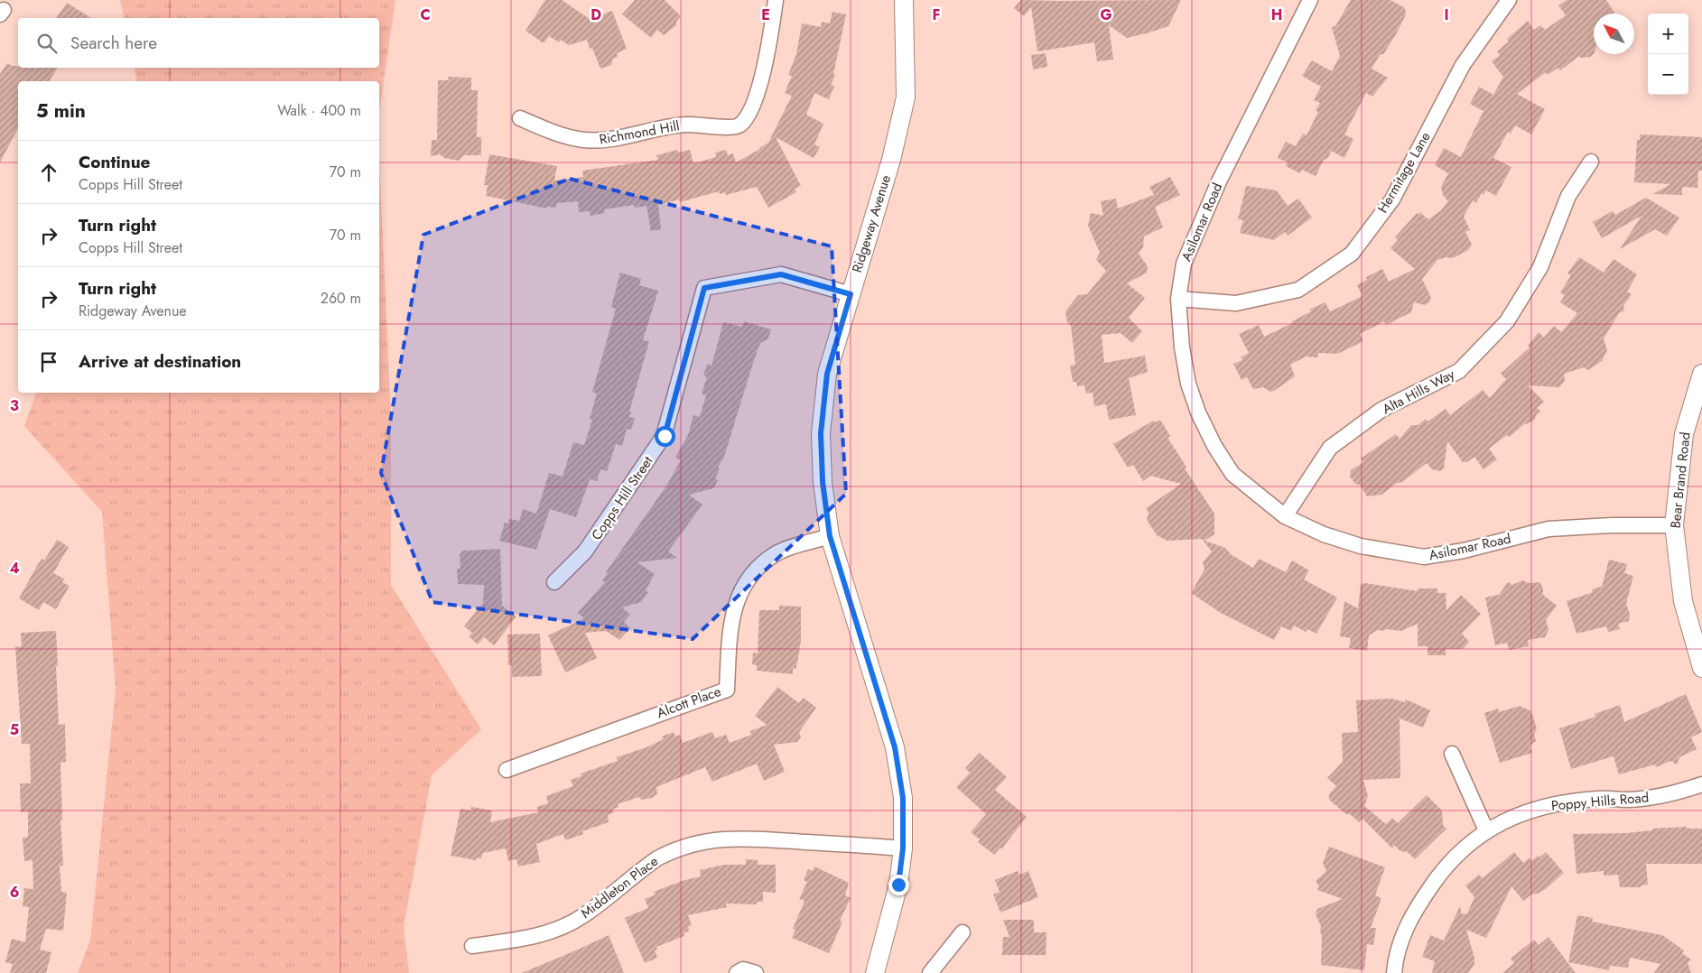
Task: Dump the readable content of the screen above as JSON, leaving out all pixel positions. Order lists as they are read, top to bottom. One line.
{"streets":{"street":["Richmond Hill","Hermitage Lane","Asilomar Road","Ridgeway Avenue","Alta Hills Way","Bear Brand Road","Copps Hill Street","Alcott Place","Poppy Hills Road","Middleton Place"]},"crossings":[["Hermitage Lane","Asilomar Road"],["Asilomar Road","Alta Hills Way"],["Asilomar Road","Bear Brand Road"],["Ridgeway Avenue","Copps Hill Street"],["Ridgeway Avenue","Alcott Place"],["Ridgeway Avenue","Middleton Place"]],"north":"top left","page":{"map_buttons":["+","−"],"search":"Search here","heading":["5 min","Walk · 400 m"],"list":[["Continue","Copps Hill Street","70 m"],["Turn right","Copps Hill Street","70 m"],["Turn right","Ridgeway Avenue","260 m"],"Arrive at destination"]},"grid":{"columns":["C","D","E","F","G","H","I"],"rows":["3","4","5","6"]}}
